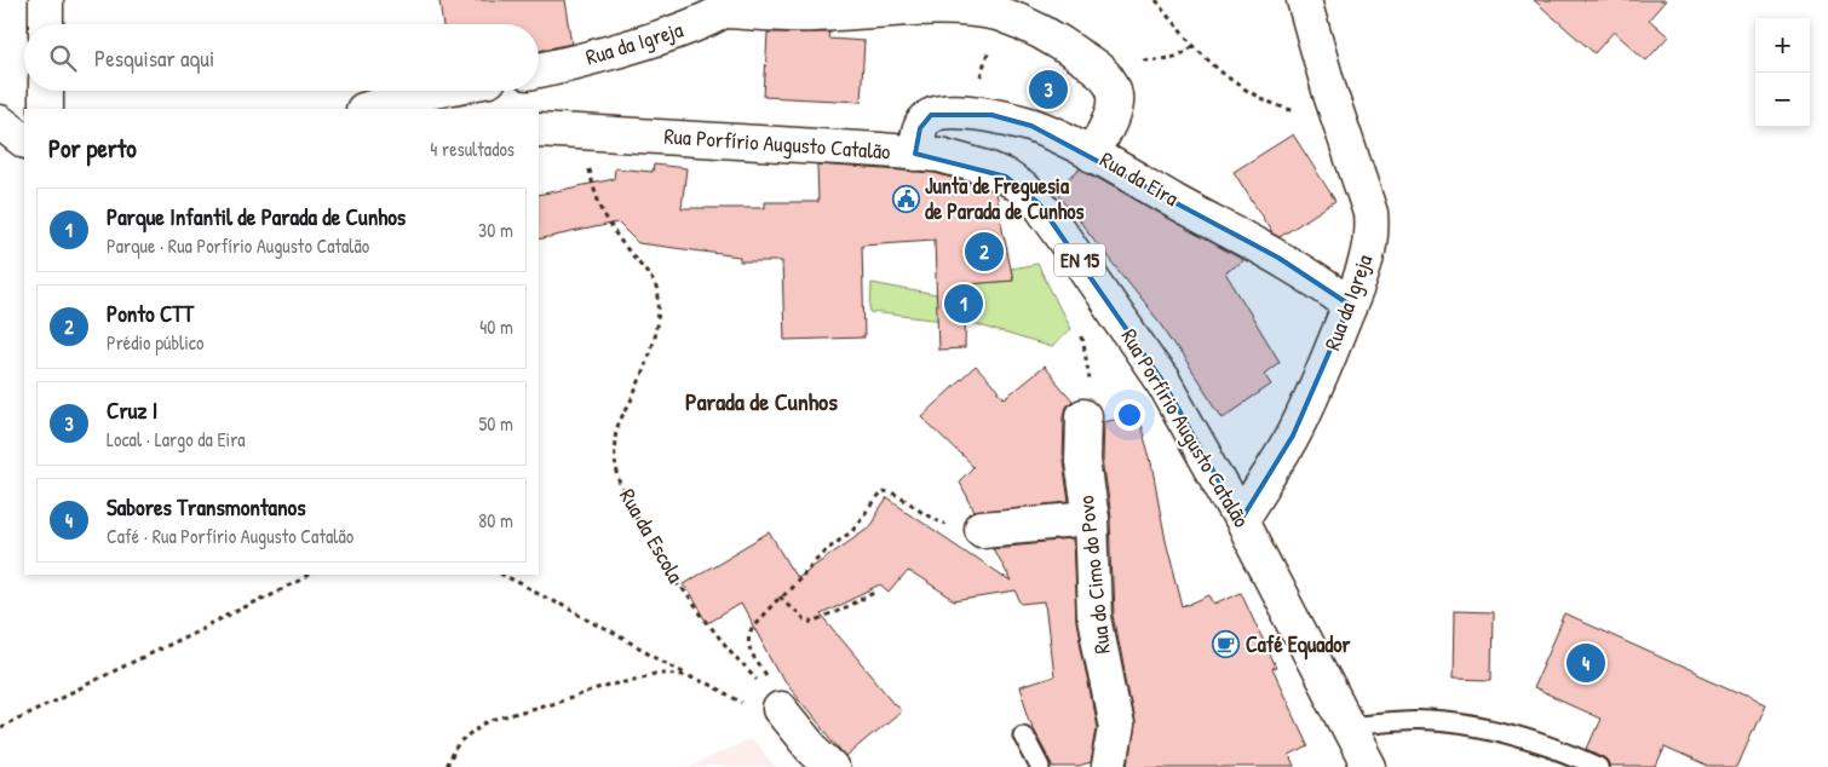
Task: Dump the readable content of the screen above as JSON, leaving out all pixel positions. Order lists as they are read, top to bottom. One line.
{"streets":{"street":["Rua da Igreja","Rua Porfírio Augusto Catalão","Rua da Eira","EN 15","Rua do Cimo do Povo"],"path":["Rua da Escola"]},"crossings":[["Rua da Igreja","Rua Porfírio Augusto Catalão"],["Rua da Igreja","Rua da Eira"],["Rua Porfírio Augusto Catalão","Rua da Escola"]],"districts":["Parada de Cunhos"],"places":{"public building":["Junta de Freguesia de Parada de Cunhos"],"cafe":["Café Equador"]},"page":{"map_buttons":["+","−"],"search":"Pesquisar aqui","pins":["3","2","1","4"],"heading":["Por perto","4 resultados"],"list":[{"mark":"1","name":"Parque Infantil de Parada de Cunhos","note":"Parque · Rua Porfírio Augusto Catalão","value":"30 m"},{"mark":"2","name":"Ponto CTT","note":"Prédio público","value":"40 m"},{"mark":"3","name":"Cruz I","note":"Local · Largo da Eira","value":"50 m"},{"mark":"4","name":"Sabores Transmontanos","note":"Café · Rua Porfírio Augusto Catalão","value":"80 m"}]}}
